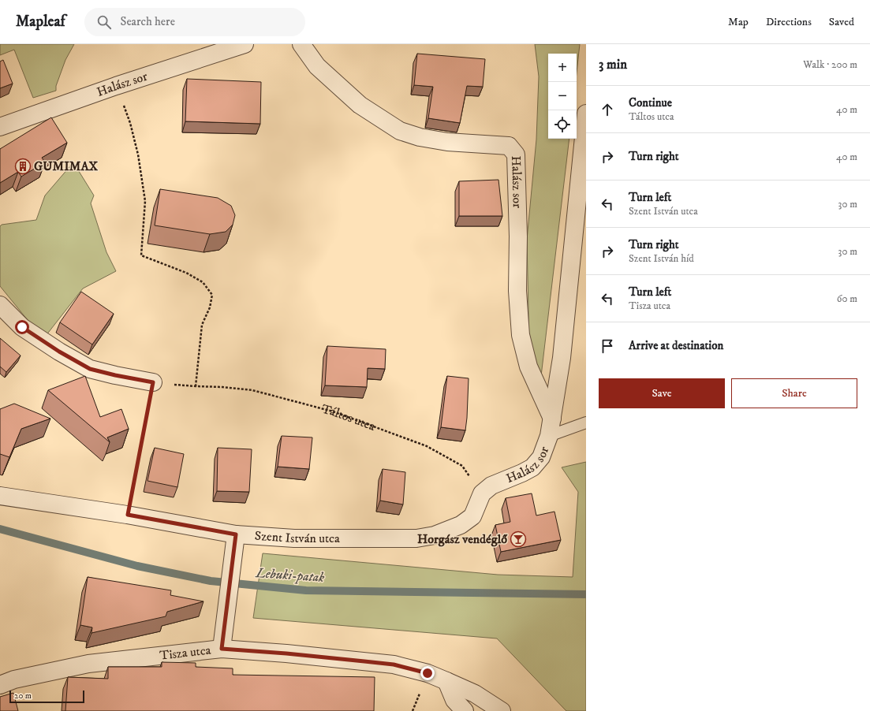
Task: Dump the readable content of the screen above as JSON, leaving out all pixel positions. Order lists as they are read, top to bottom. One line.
{"streets":{"street":["Halász sor","Szent István utca","Tisza utca"],"path":["Táltos utca"]},"crossings":[["Halász sor","Táltos utca"],["Halász sor","Szent István utca"],["Táltos utca","Szent István utca"]],"water":["Lebuki-patak"],"places":{"building":["GUMIMAX"],"bar":["Horgász vendéglő"]},"scale_bar":"20 m","page":{"header":"Mapleaf","search":"Search here","nav":["Map","Directions","Saved"],"heading":["3 min","Walk · 200 m"],"map_buttons":["+","−"],"list":[["Continue","Táltos utca","40 m"],["Turn right","40 m"],["Turn left","Szent István utca","30 m"],["Turn right","Szent István híd","30 m"],["Turn left","Tisza utca","60 m"],"Arrive at destination"],"buttons":["Save","Share"],"scale":"20 m"}}
